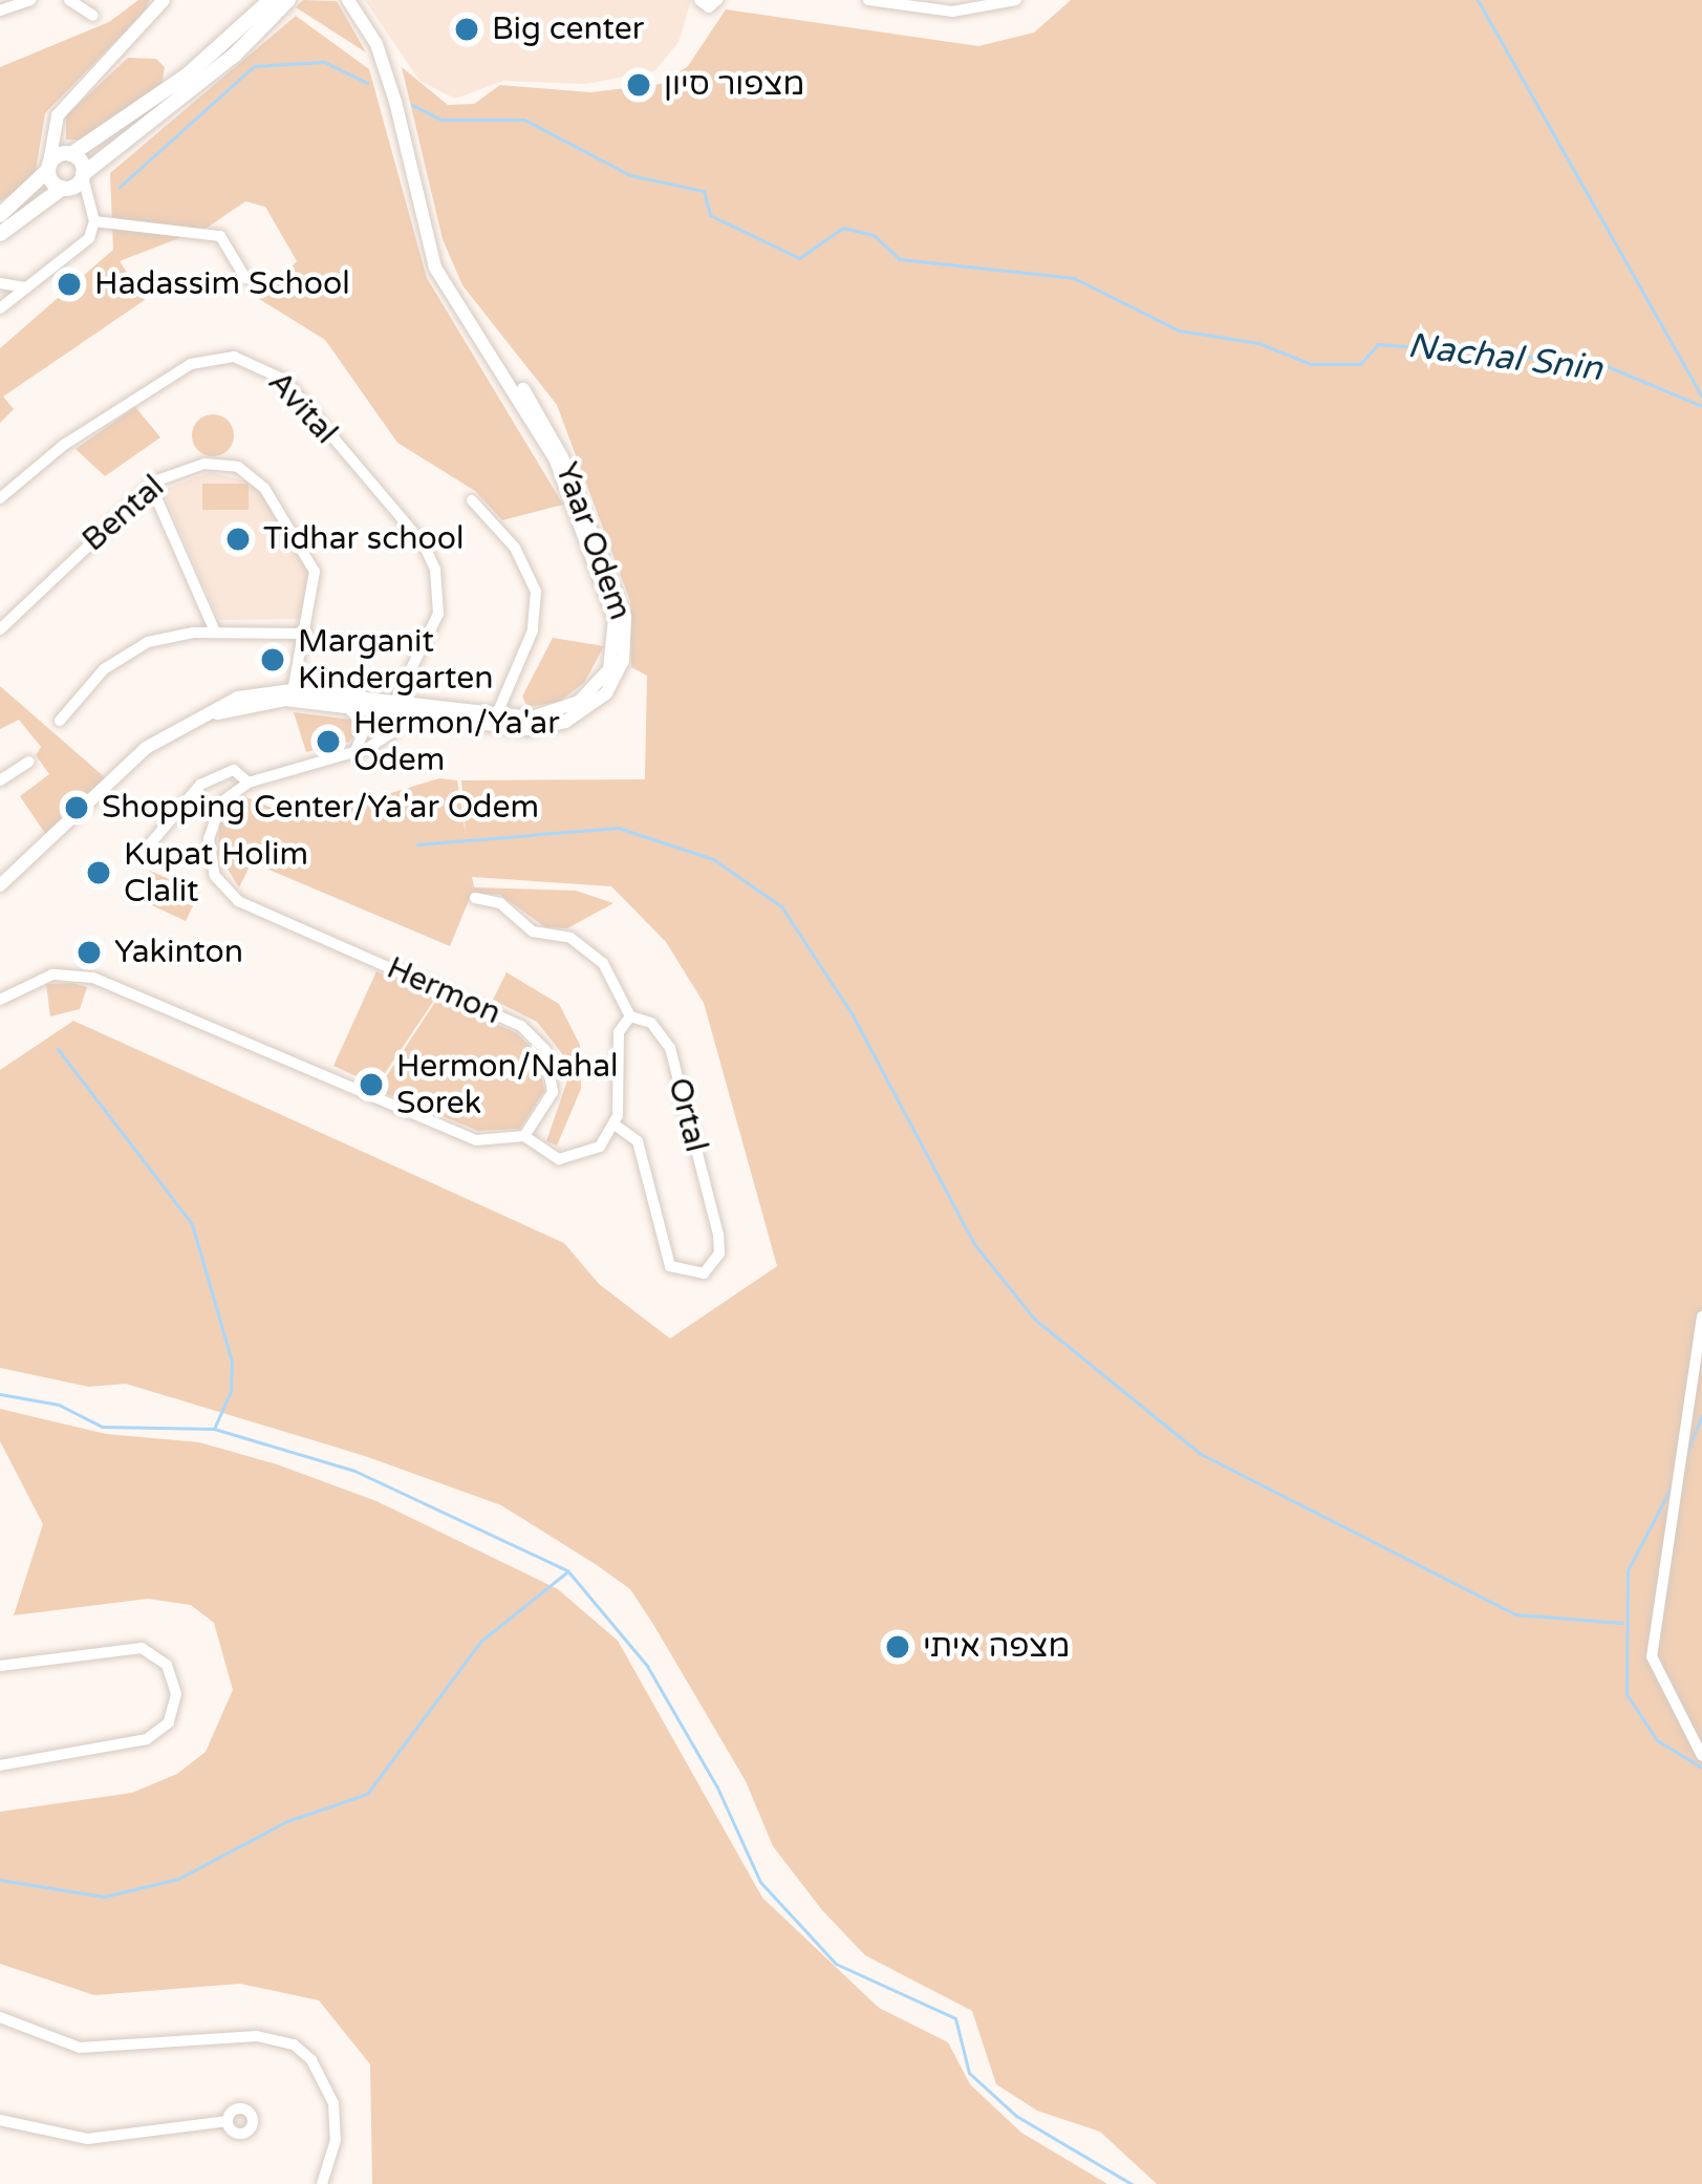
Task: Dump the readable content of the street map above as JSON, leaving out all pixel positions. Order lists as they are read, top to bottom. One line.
{"streets":{"street":["Avital","Bental","Yaar Odem","Hermon","Ortal"]},"crossings":[["Avital","Yaar Odem"],["Bental","Yaar Odem"]],"water":["Nachal Snin"],"places":["Big center","מצפור סיון","Hadassim School","Tidhar school","Marganit Kindergarten","Hermon/Ya'ar Odem","Shopping Center/Ya'ar Odem","Kupat Holim Clalit","Yakinton","Hermon/Nahal Sorek","מצפה איתי"]}
